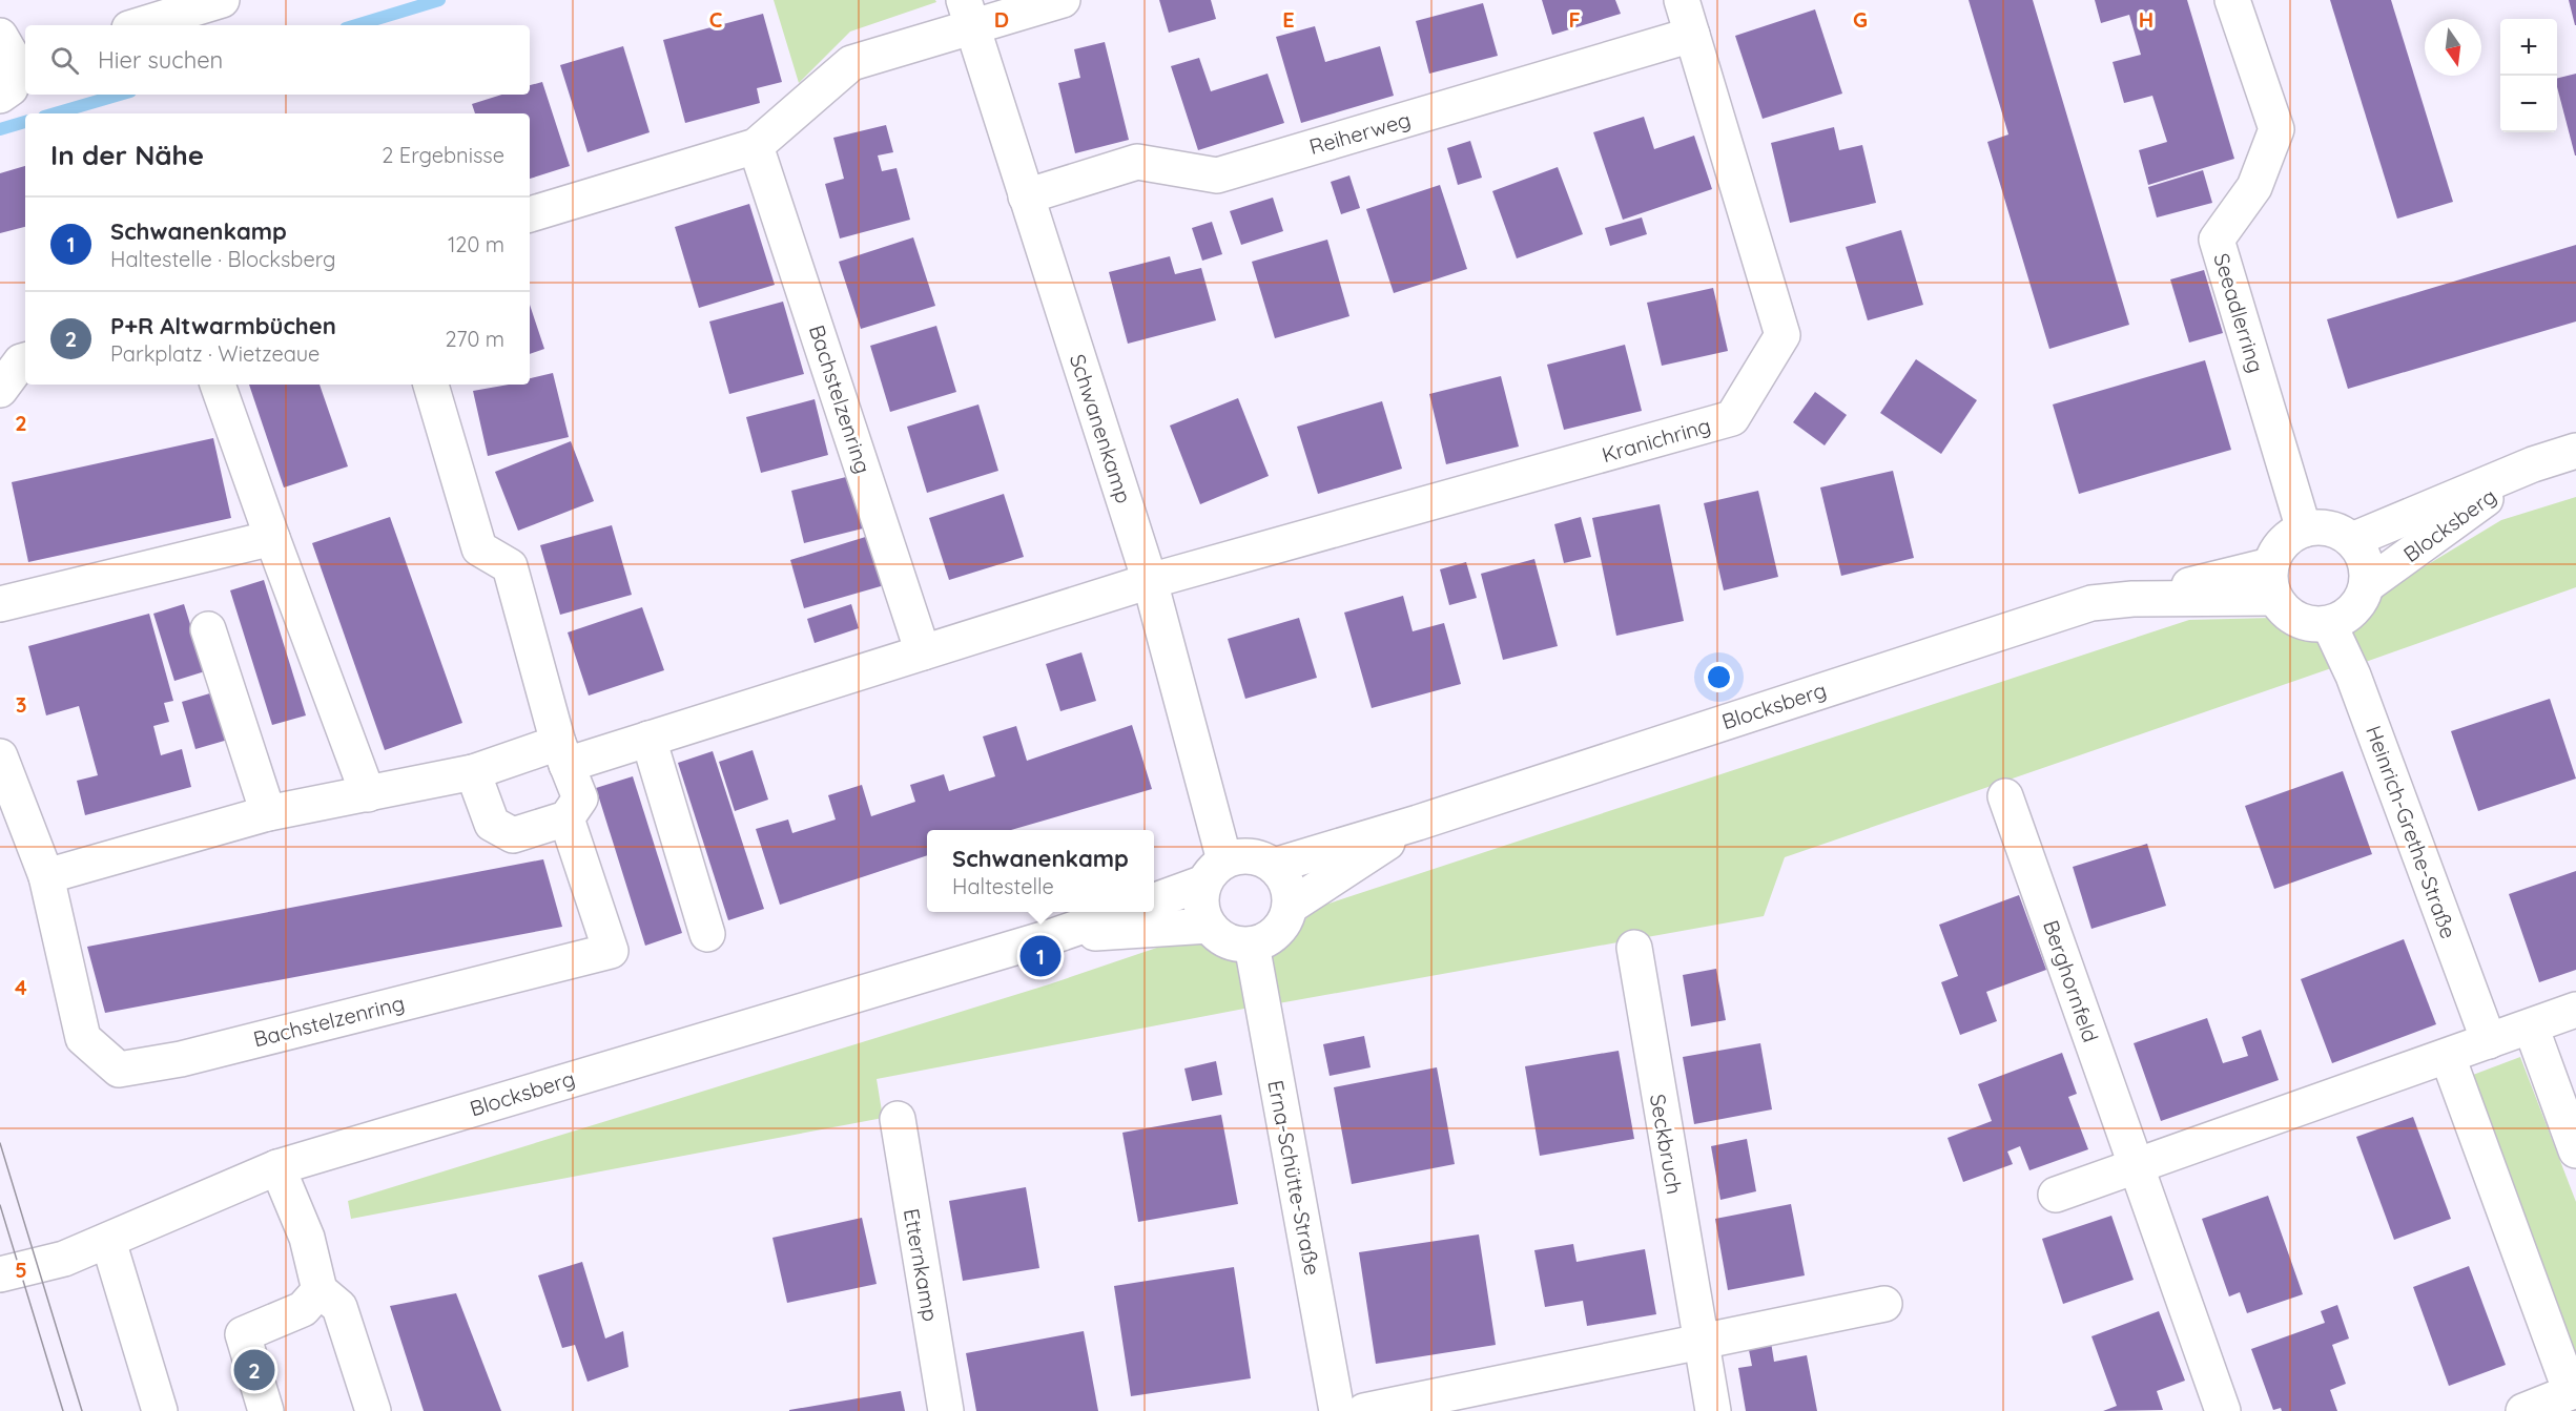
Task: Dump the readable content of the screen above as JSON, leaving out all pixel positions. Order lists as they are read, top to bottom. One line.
{"streets":{"street":["Reiherweg","Seeadlerring","Bachstelzenring","Schwanenkamp","Kranichring","Blocksberg","Heinrich-Grethe-Straße","Berghornfeld","Seckbruch","Erna-Schütte-Straße","Etternkamp"]},"crossings":[["Reiherweg","Schwanenkamp"],["Reiherweg","Kranichring"],["Seeadlerring","Blocksberg"],["Seeadlerring","Heinrich-Grethe-Straße"],["Schwanenkamp","Kranichring"],["Schwanenkamp","Blocksberg"],["Schwanenkamp","Erna-Schütte-Straße"],["Blocksberg","Heinrich-Grethe-Straße"],["Blocksberg","Erna-Schütte-Straße"]],"north":"bottom","page":{"map_buttons":["+","−"],"search":"Hier suchen","heading":["In der Nähe","2 Ergebnisse"],"list":[{"mark":"1","name":"Schwanenkamp","note":"Haltestelle · Blocksberg","value":"120 m"},{"mark":"2","name":"P+R Altwarmbüchen","note":"Parkplatz · Wietzeaue","value":"270 m"}],"popup":["Schwanenkamp","Haltestelle"],"pins":["1","2"]},"grid":{"columns":["C","D","E","F","G","H"],"rows":["2","3","4","5"]}}
